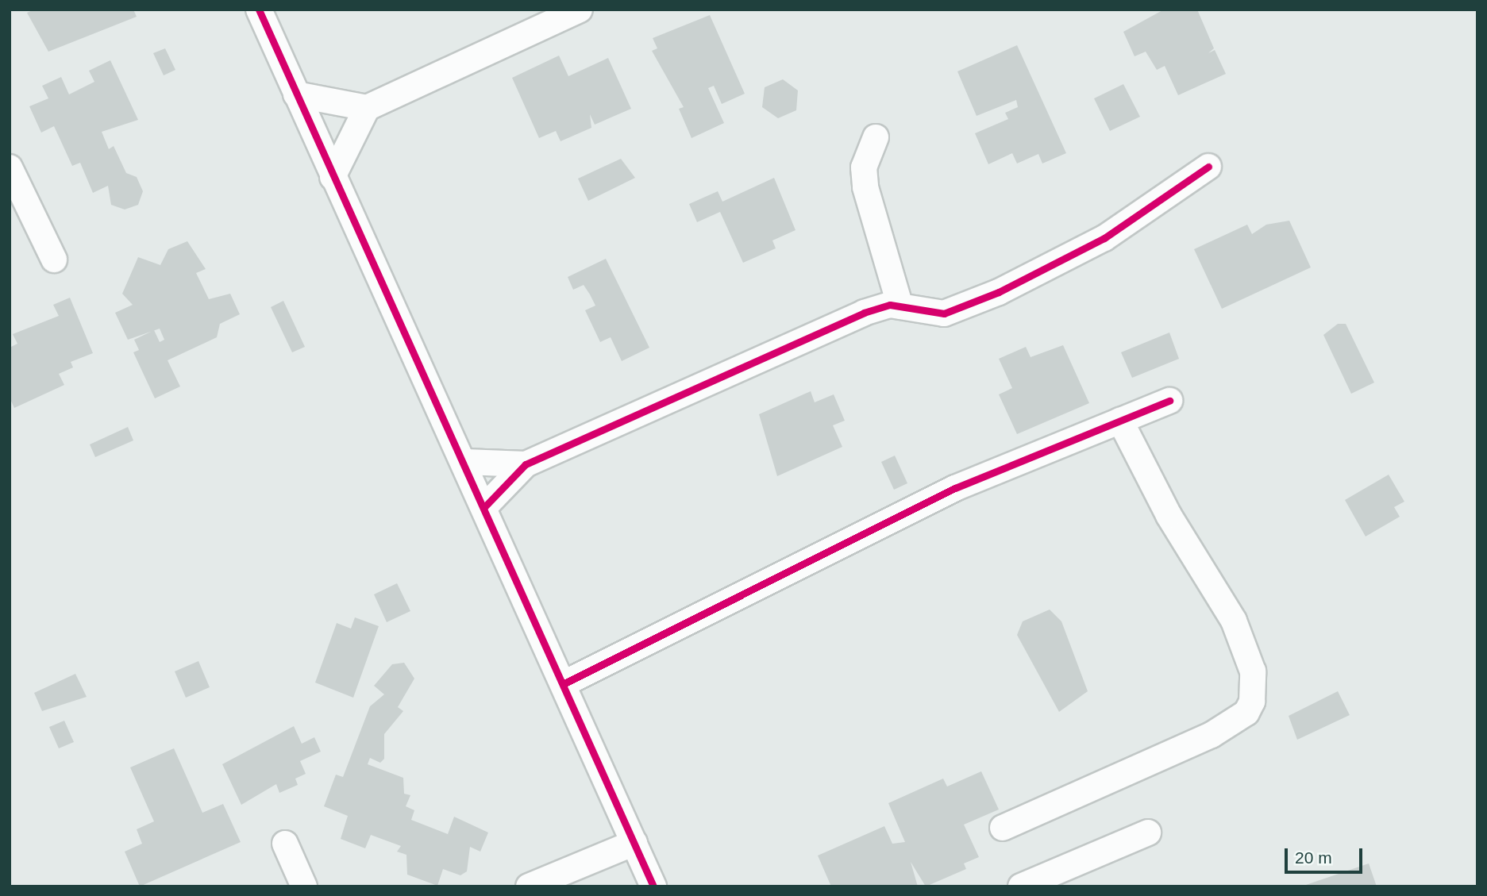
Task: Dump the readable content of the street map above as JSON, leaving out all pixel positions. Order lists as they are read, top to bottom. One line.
{"scale_bar":"20 m"}
